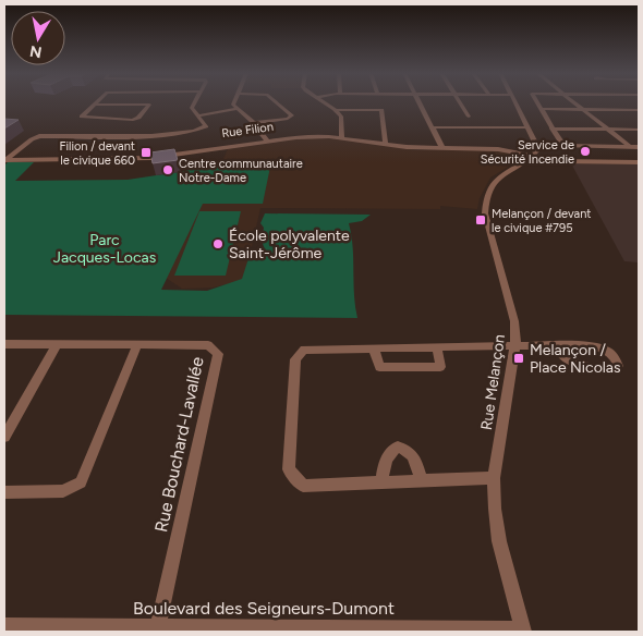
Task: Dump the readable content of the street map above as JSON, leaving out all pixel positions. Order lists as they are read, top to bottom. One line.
{"streets":{"street":["Rue Filion","Rue Melançon","Rue Bouchard-Lavallée","Boulevard des Seigneurs-Dumont"]},"crossings":[["Rue Filion","Rue Melançon"],["Rue Melançon","Boulevard des Seigneurs-Dumont"],["Rue Bouchard-Lavallée","Boulevard des Seigneurs-Dumont"]],"parks":["Parc Jacques-Locas"],"places":{"other":["Service de Sécurité Incendie","Centre communautaire Notre-Dame","École polyvalente Saint-Jérôme"],"transit":["Filion / devant le civique 660","Melançon / devant le civique #795","Melançon / Place Nicolas"]},"north":"bottom"}
